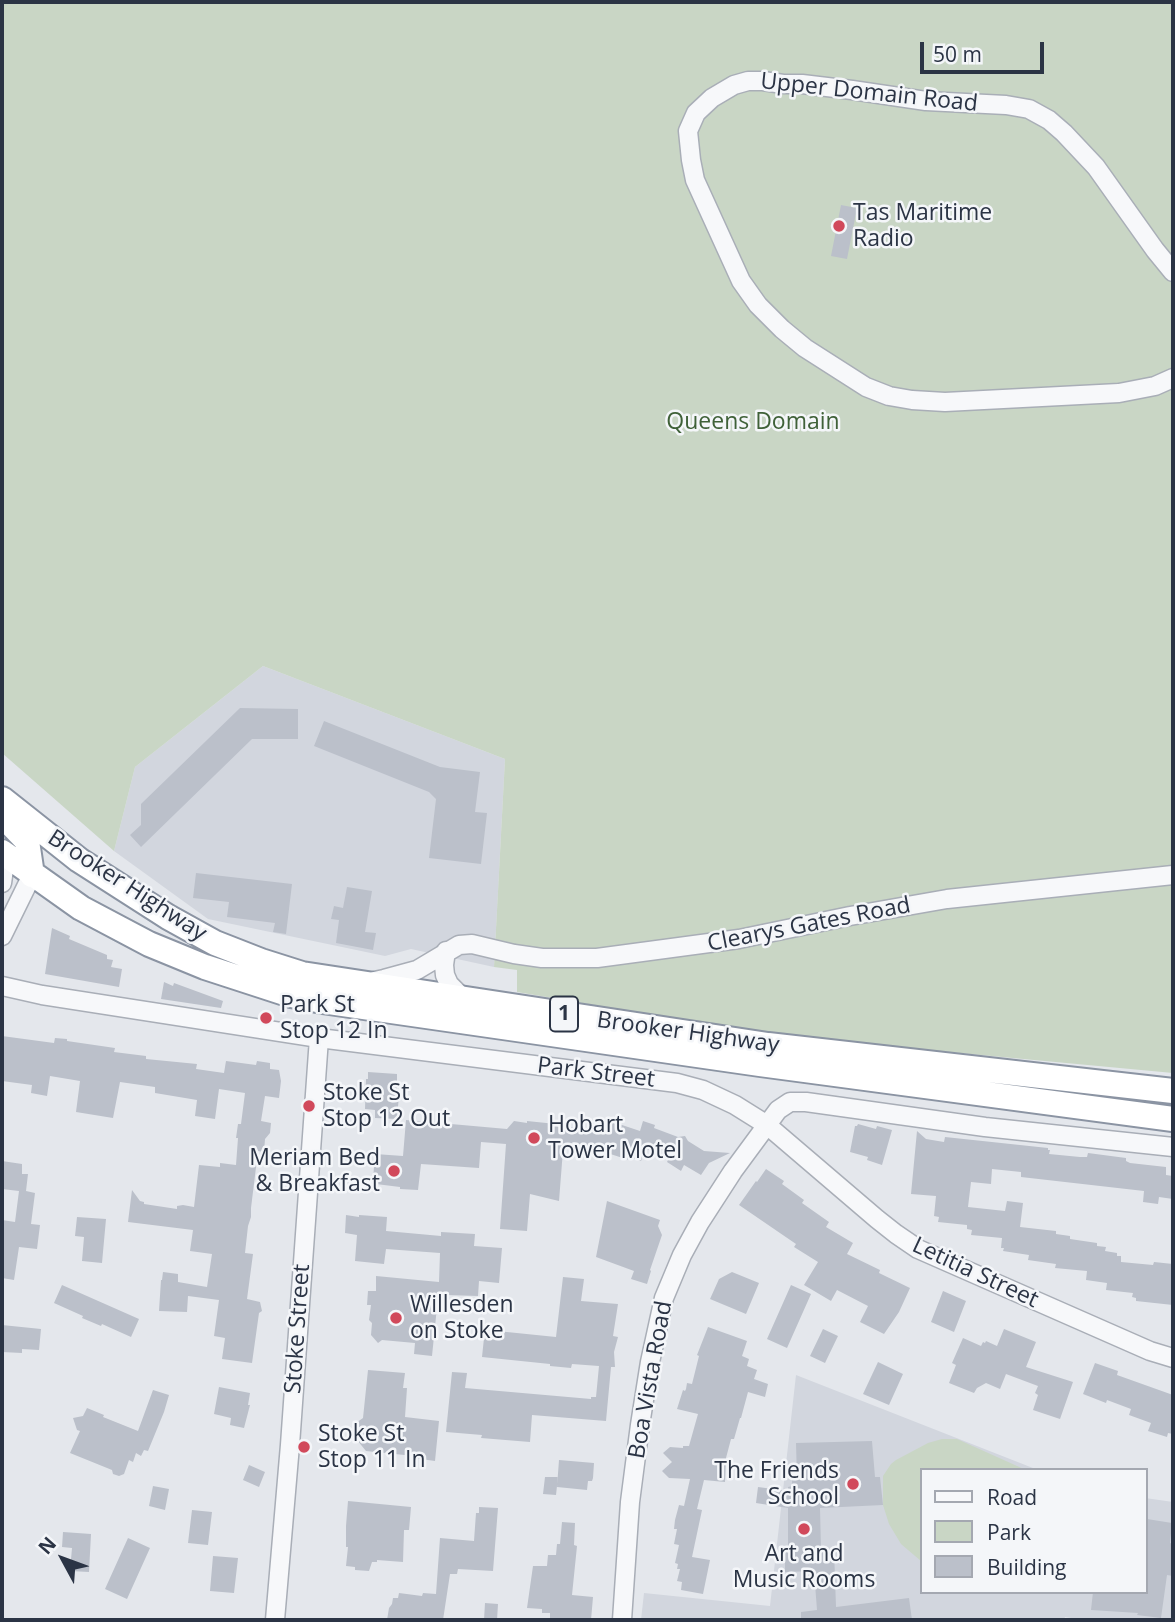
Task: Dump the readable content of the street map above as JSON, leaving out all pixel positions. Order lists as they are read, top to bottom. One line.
{"streets":{"highway":["Brooker Highway","1"],"street":["Upper Domain Road","Clearys Gates Road","Park Street","Letitia Street","Stoke Street","Boa Vista Road"]},"crossings":[["Brooker Highway","Clearys Gates Road"],["Park Street","Letitia Street"],["Park Street","Stoke Street"],["Park Street","Boa Vista Road"],["Letitia Street","Boa Vista Road"]],"parks":["Queens Domain"],"places":["Tas Maritime Radio","Park St Stop 12 In","Stoke St Stop 12 Out","Hobart Tower Motel","Meriam Bed & Breakfast","Willesden on Stoke","Stoke St Stop 11 In","The Friends School","Art and Music Rooms"],"legend":["Road","Park","Building"],"scale_bar":"50 m","north":"top left"}
